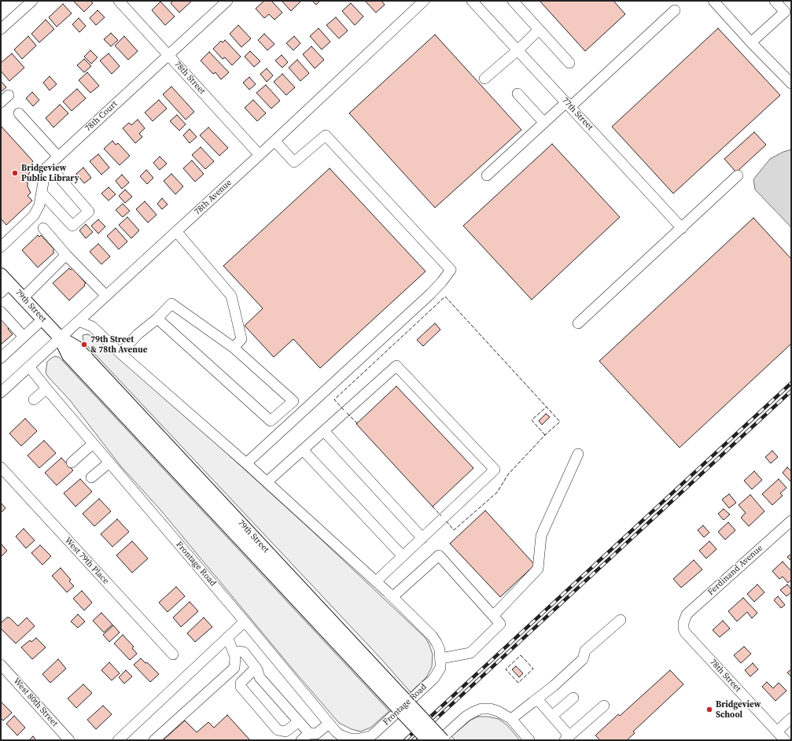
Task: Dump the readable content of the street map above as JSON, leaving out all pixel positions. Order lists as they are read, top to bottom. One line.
{"streets":{"main road":["79th Street"],"street":["78th Street","77th Street","78th Court","78th Avenue","West 79th Place","Frontage Road","Ferdinand Avenue","West 80th Street"]},"crossings":[["78th Street","78th Court"],["78th Street","78th Avenue"],["78th Street","Ferdinand Avenue"],["78th Avenue","79th Street"],["78th Avenue","Frontage Road"]],"places":["Bridgeview Public Library","79th Street & 78th Avenue","Bridgeview School"]}
